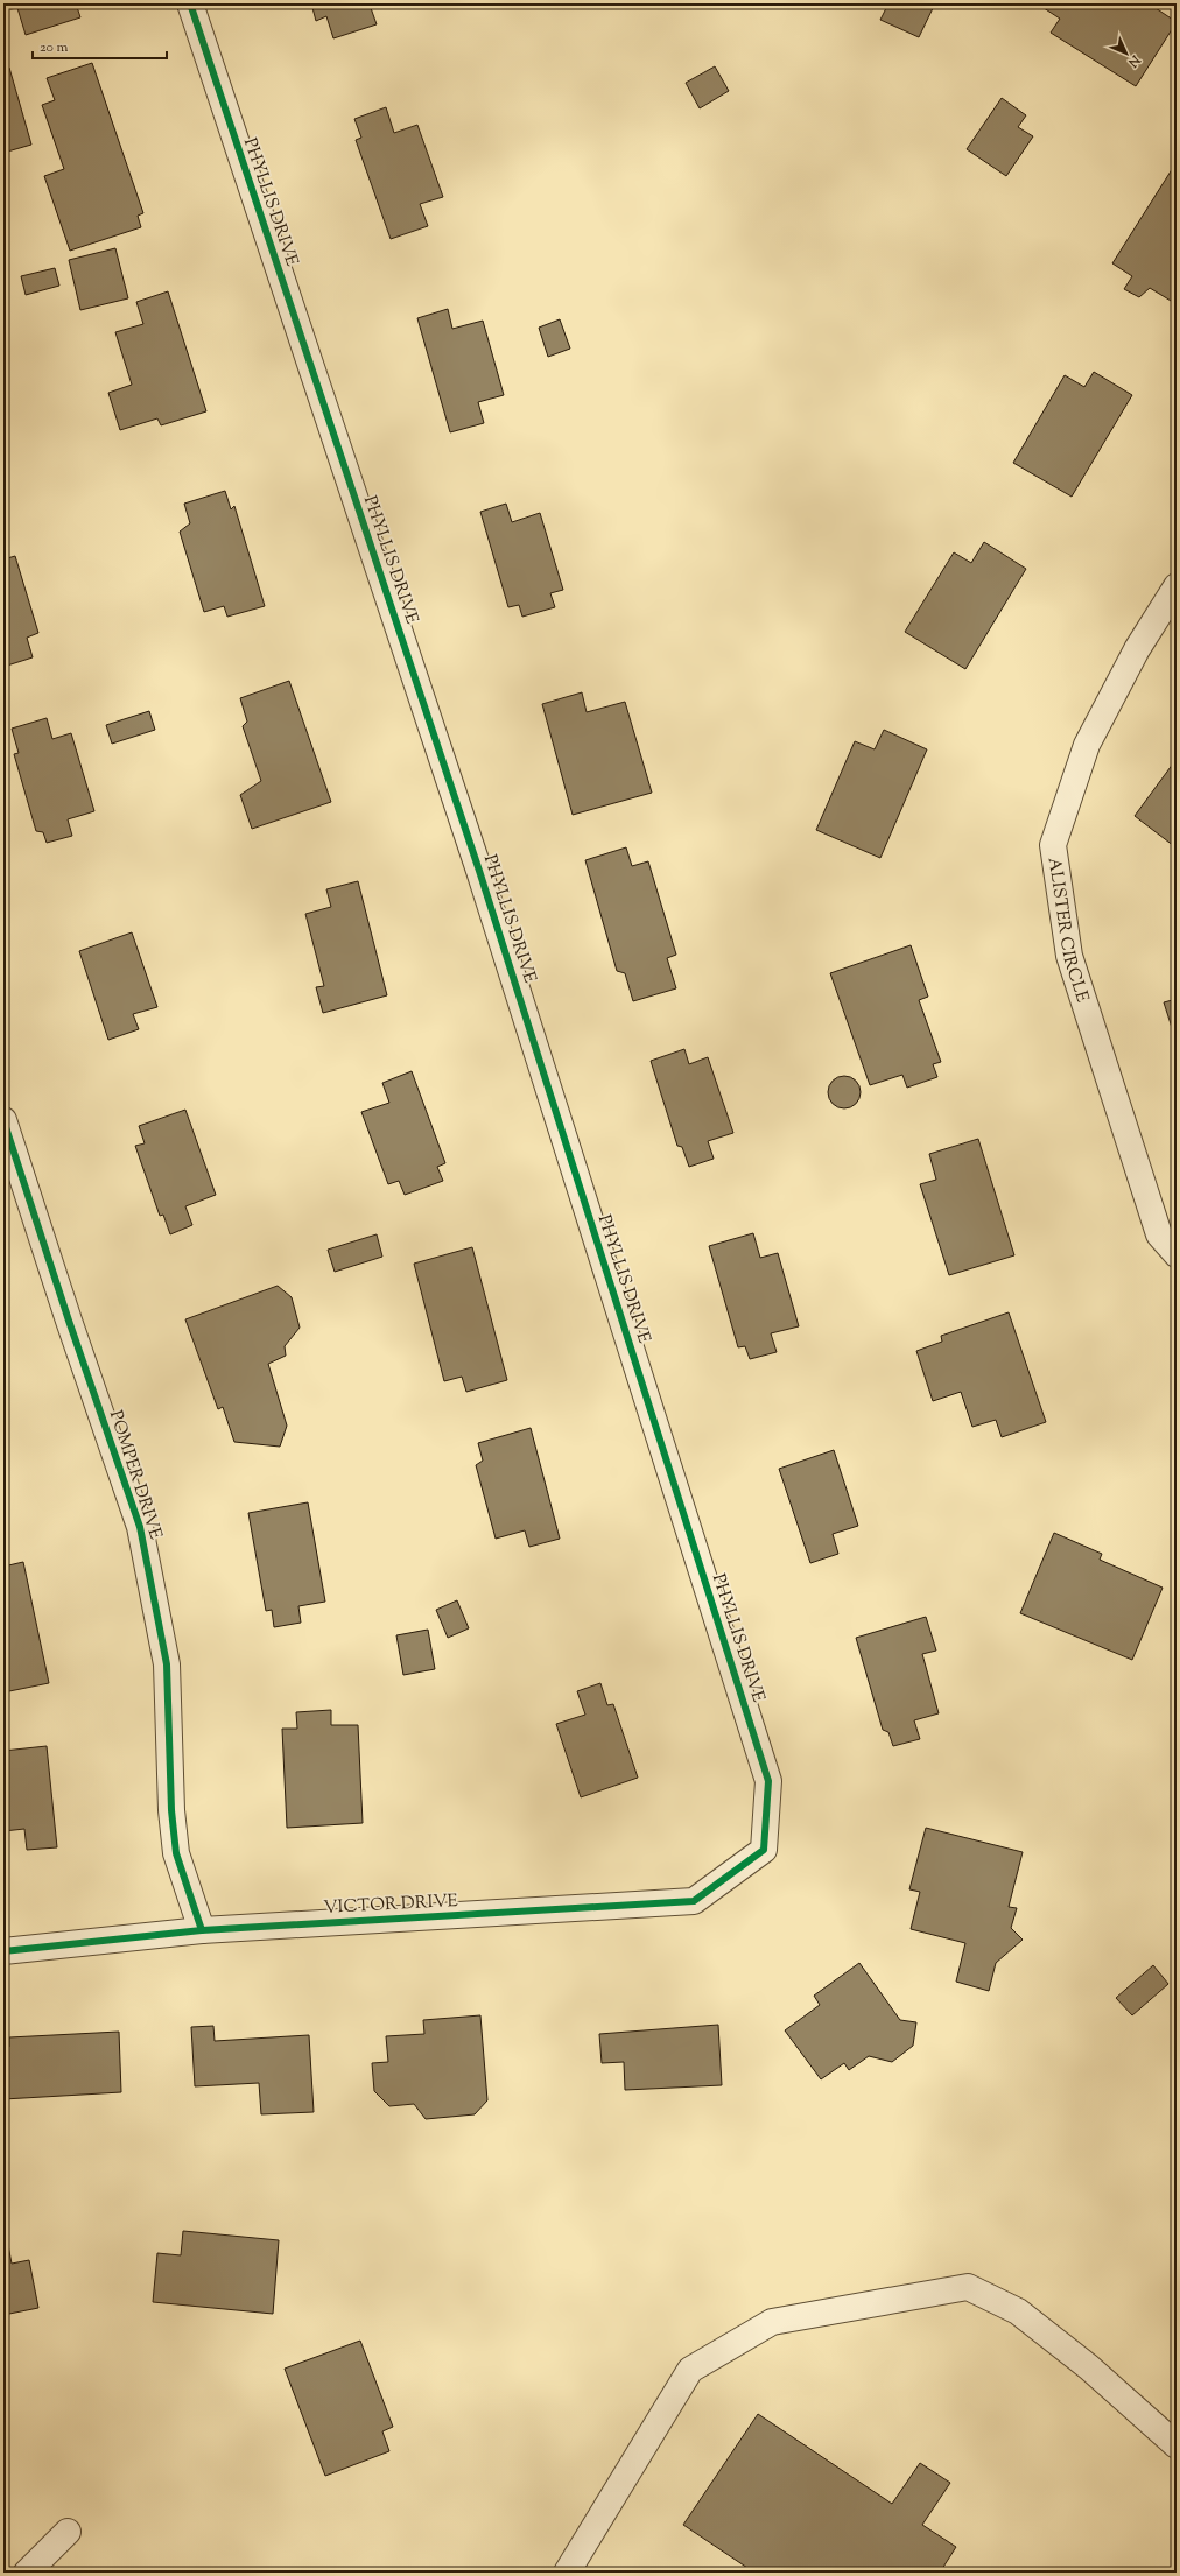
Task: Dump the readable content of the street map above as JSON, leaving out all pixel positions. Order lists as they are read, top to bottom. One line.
{"streets":{"street":["PHYLLIS DRIVE","ALISTER CIRCLE","POMPER DRIVE","VICTOR DRIVE"]},"crossings":[["PHYLLIS DRIVE","VICTOR DRIVE"],["POMPER DRIVE","VICTOR DRIVE"]],"scale_bar":"20 m","north":"bottom right"}
